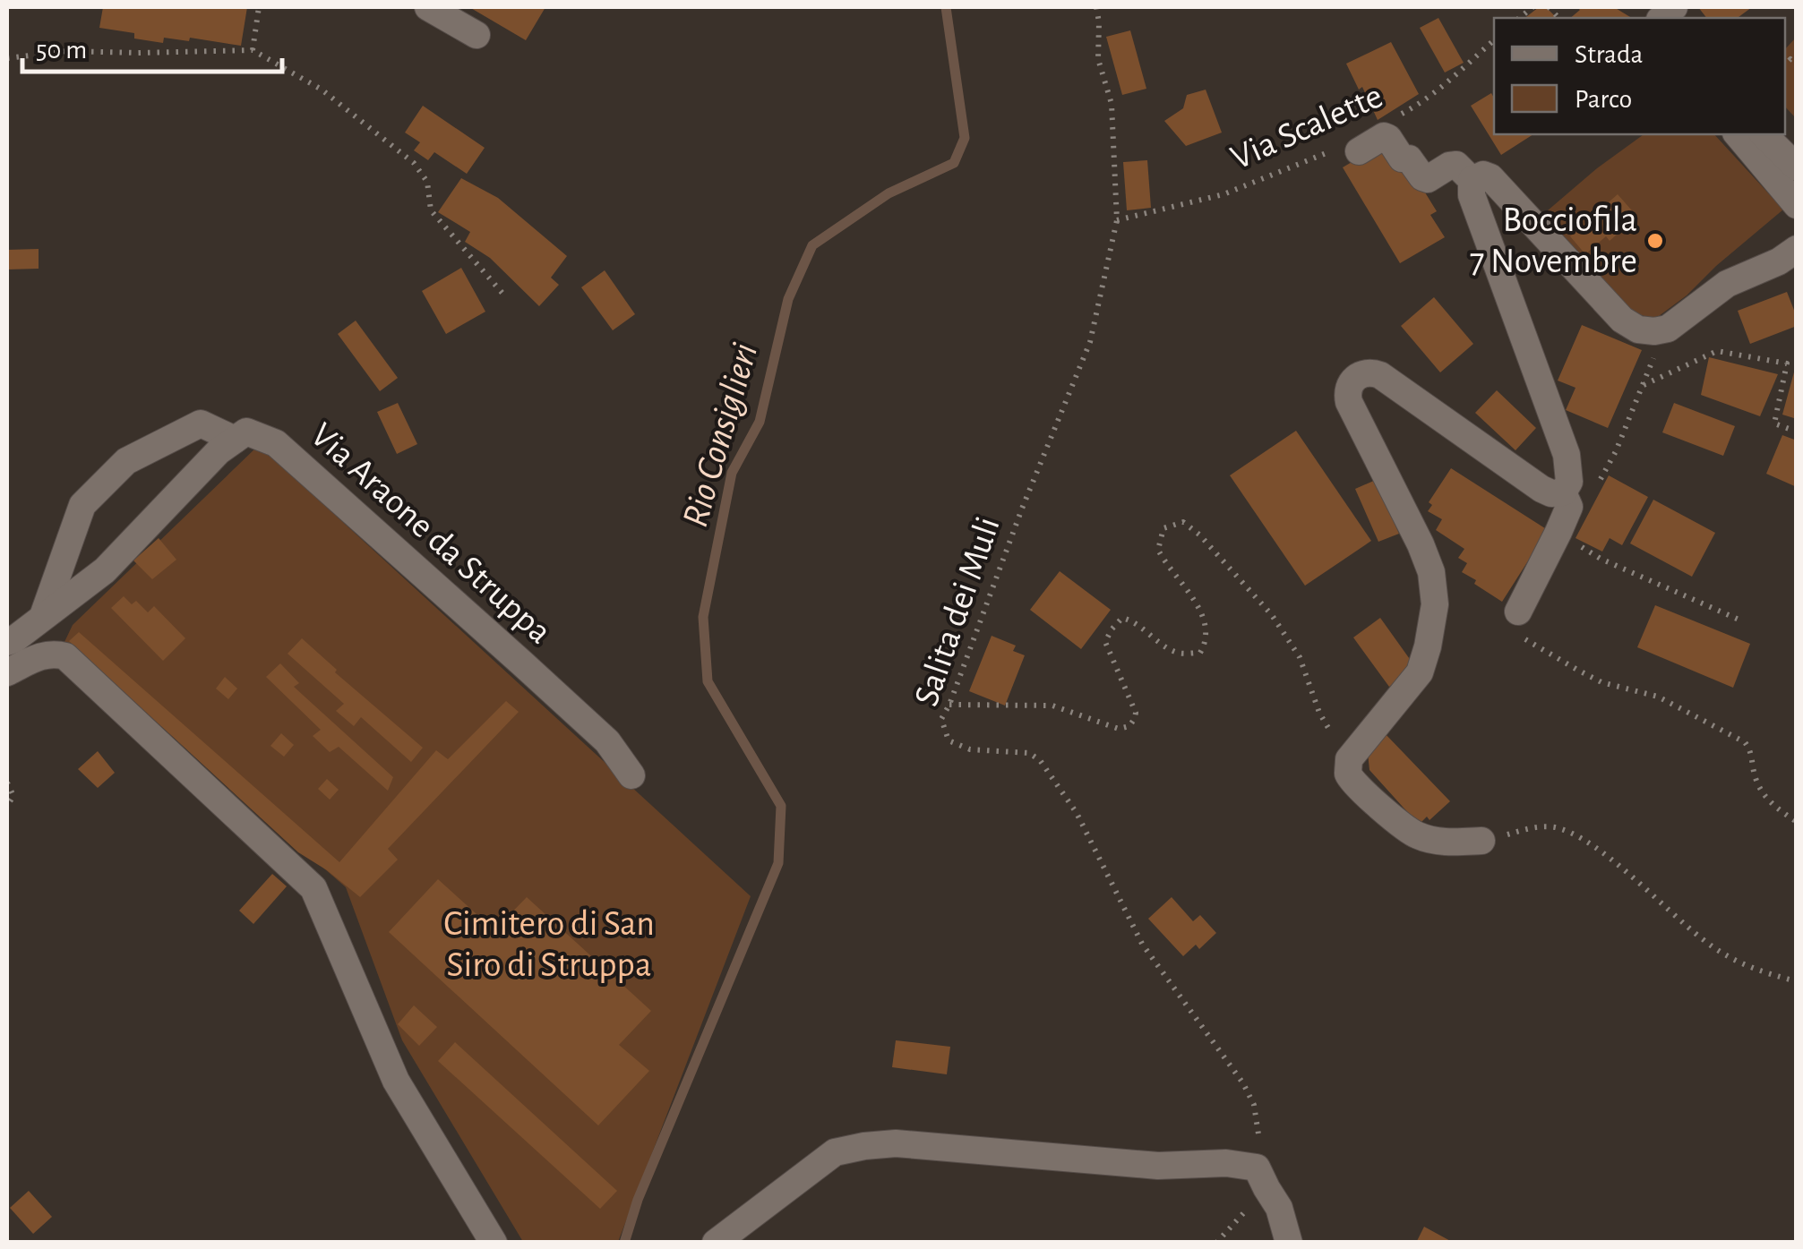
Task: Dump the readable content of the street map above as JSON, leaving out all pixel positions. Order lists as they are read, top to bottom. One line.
{"streets":{"street":["Via Araone da Struppa"],"path":["Via Scalette","Salita dei Muli"]},"crossings":[["Via Scalette","Salita dei Muli"]],"water":["Rio Consiglieri"],"parks":["Cimitero di San Siro di Struppa"],"places":["Bocciofila 7 Novembre"],"legend":["Strada","Parco"],"scale_bar":"50 m"}
